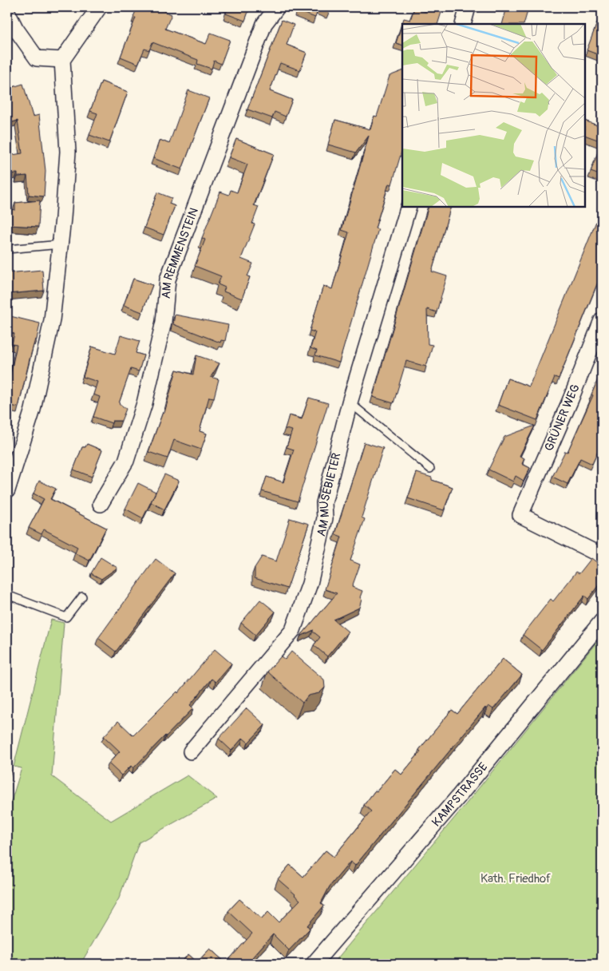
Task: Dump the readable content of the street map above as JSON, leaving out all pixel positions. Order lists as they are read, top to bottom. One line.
{"streets":{"street":["AM REMMENSTEIN","GRÜNER WEG","AM MUSEBIETER","KAMPSTRASSE"]},"parks":["Kath. Friedhof"]}
